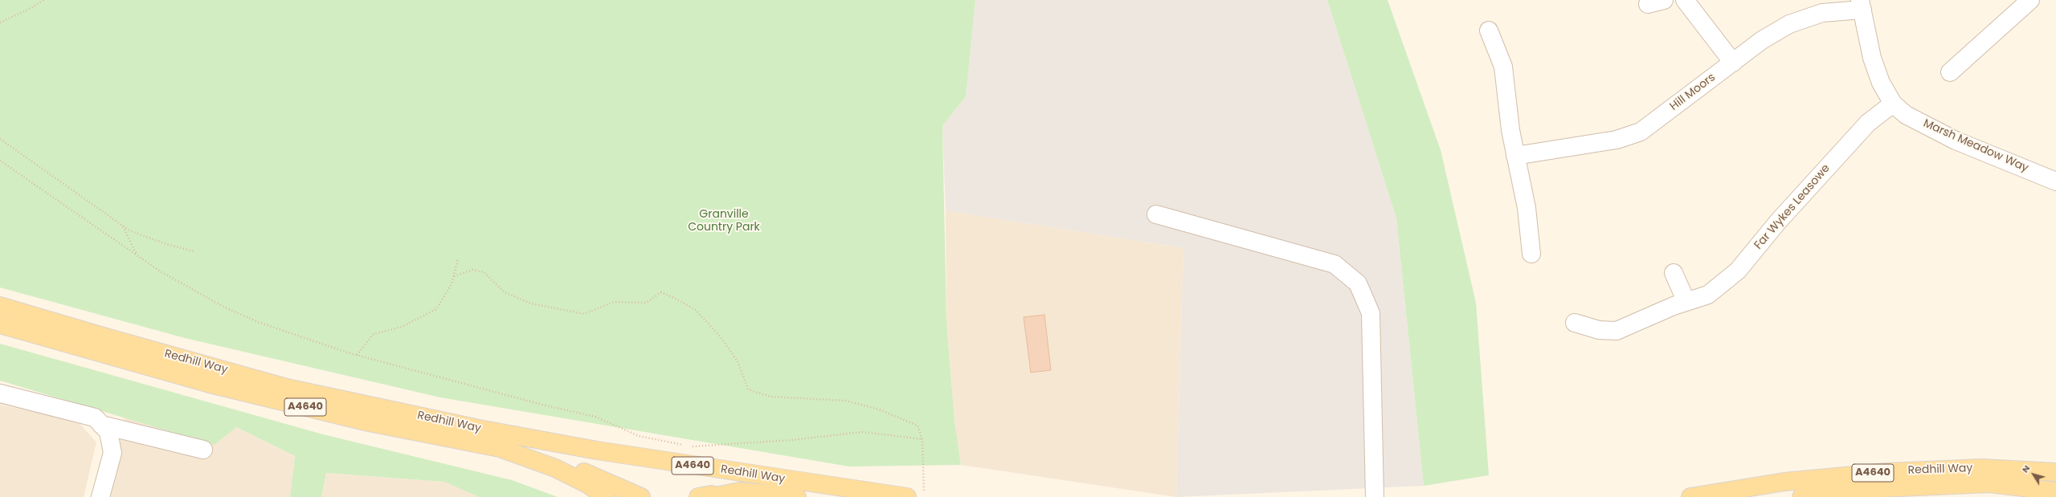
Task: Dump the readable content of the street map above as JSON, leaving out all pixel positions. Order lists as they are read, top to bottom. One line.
{"streets":{"main road":["Redhill Way","A4640"],"street":["Hill Moors","Marsh Meadow Way","Far Wykes Leasowe"]},"crossings":[["Hill Moors","Marsh Meadow Way"],["Marsh Meadow Way","Far Wykes Leasowe"],["Redhill Way","A4640"]],"parks":["Granville Country Park"],"north":"top left"}
